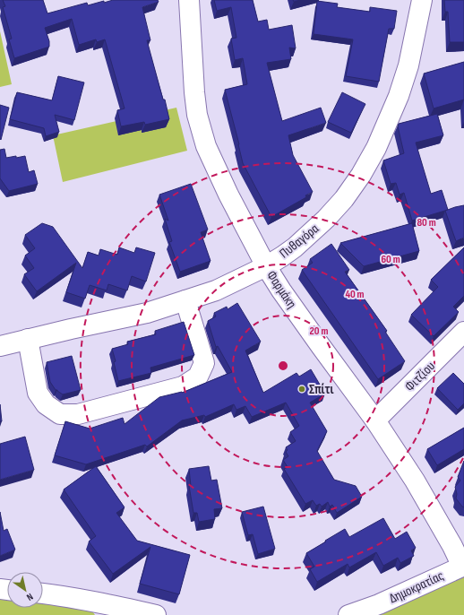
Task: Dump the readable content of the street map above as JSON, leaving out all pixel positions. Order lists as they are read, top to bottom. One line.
{"streets":{"street":["Πυθαγόρα","Φαρμάκη","Φιτζίου","Δημοκρατίας"]},"crossings":[["Πυθαγόρα","Φαρμάκη"],["Φαρμάκη","Φιτζίου"],["Φαρμάκη","Δημοκρατίας"]],"places":["Σπίτι"],"north":"bottom right","rings":["80 m","60 m","40 m","20 m"]}
